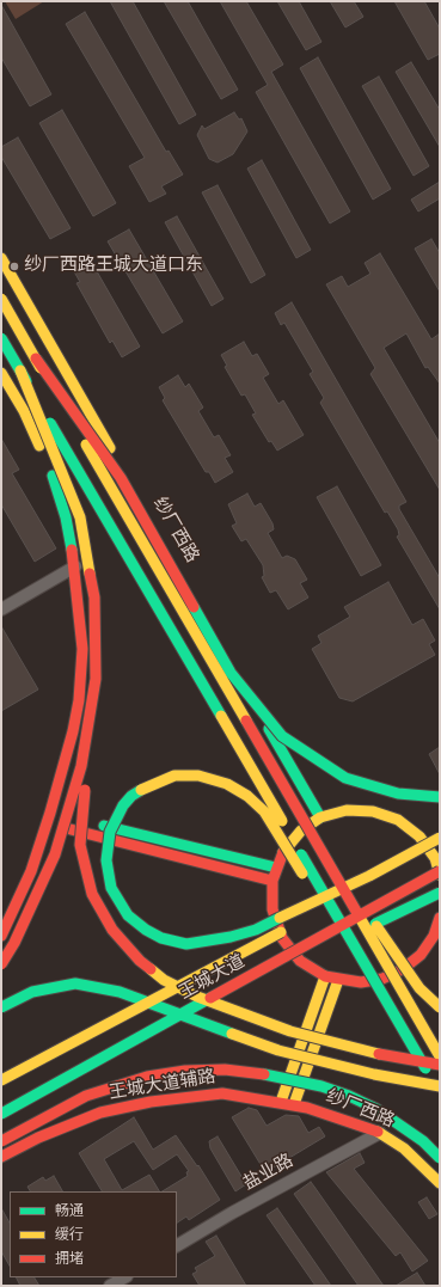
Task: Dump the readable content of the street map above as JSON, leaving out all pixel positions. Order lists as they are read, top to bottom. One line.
{"streets":{"main road":["纱厂西路","王城大道","王城大道辅路"],"street":["盐业路"]},"crossings":[["纱厂西路","王城大道辅路"],["纱厂西路","盐业路"]],"places":["纱厂西路王城大道口东"],"legend":["畅通","缓行","拥堵"]}
